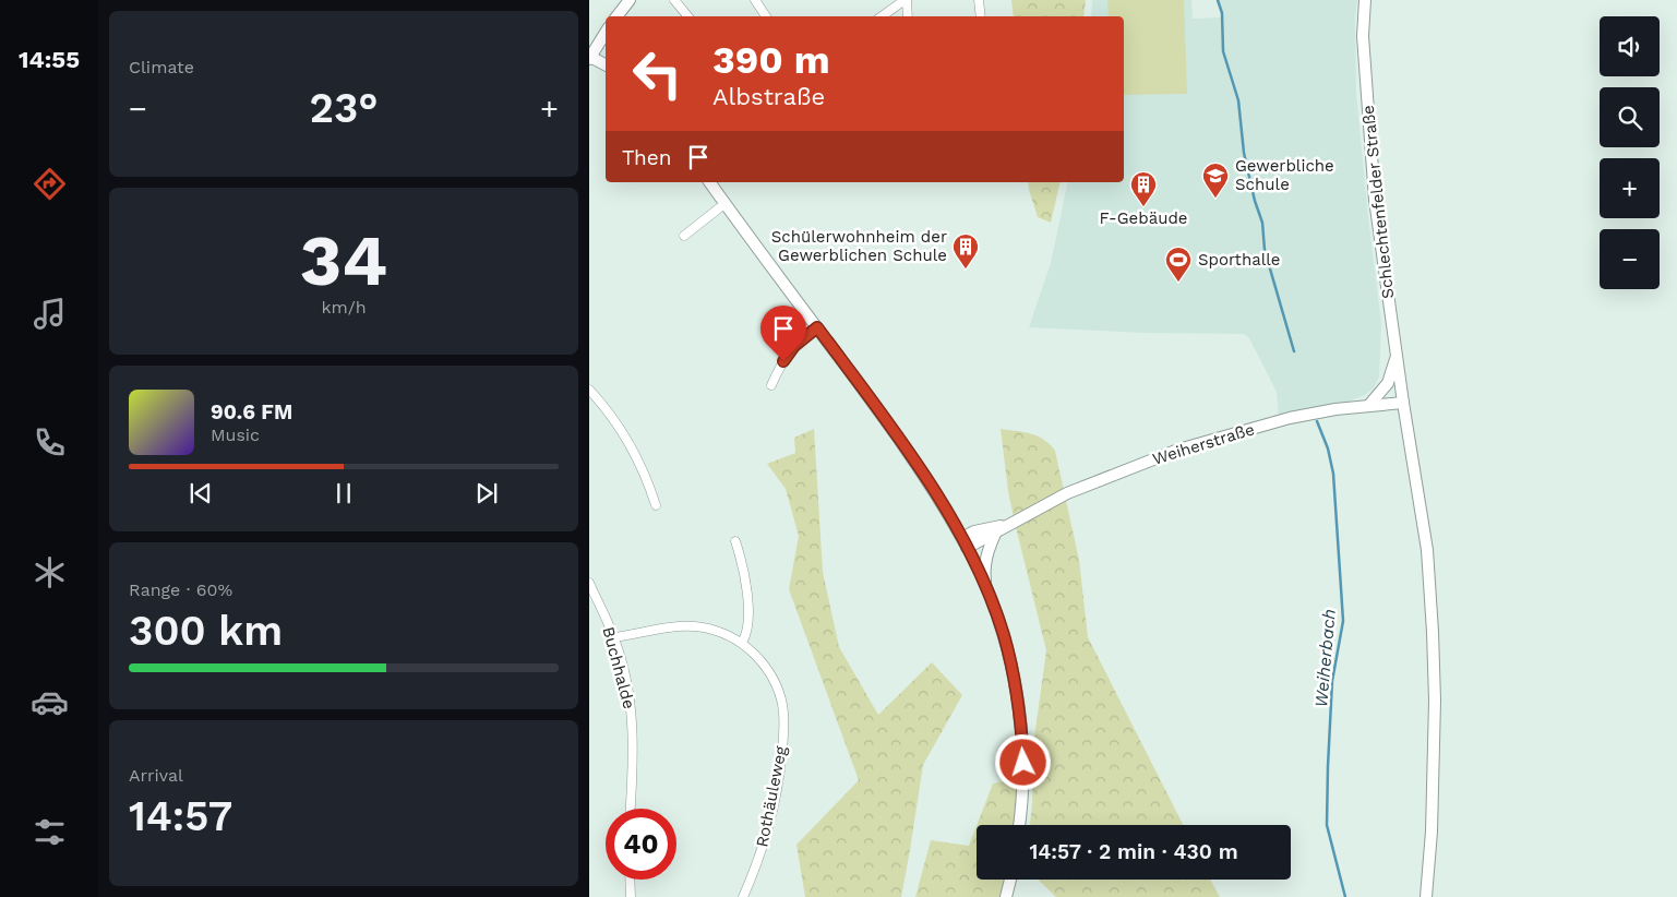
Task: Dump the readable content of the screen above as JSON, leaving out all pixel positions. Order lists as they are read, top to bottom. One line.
{"streets":{"street":["Schlechtenfelder Straße","Weiherstraße","Buchhalde","Rothäuleweg"]},"crossings":[["Schlechtenfelder Straße","Weiherstraße"],["Buchhalde","Rothäuleweg"]],"water":["Weiherbach"],"places":{"school or university":["Gewerbliche Schule"],"building":["F-Gebäude","Schülerwohnheim der Gewerblichen Schule"],"sports":["Sporthalle"]},"page":{"tabs":"14:55","tile":["Climate",["34","km/h"],["Range · 60%","300 km"],["Arrival","14:57"]],"map_buttons":["+","−"],"turn":["390 m","Albstraße"],"heat":["−","23°","+"],"then":"Then","song":["90.6 FM","Music"],"limit":"40","trip":"14:57 · 2 min · 430 m"}}
